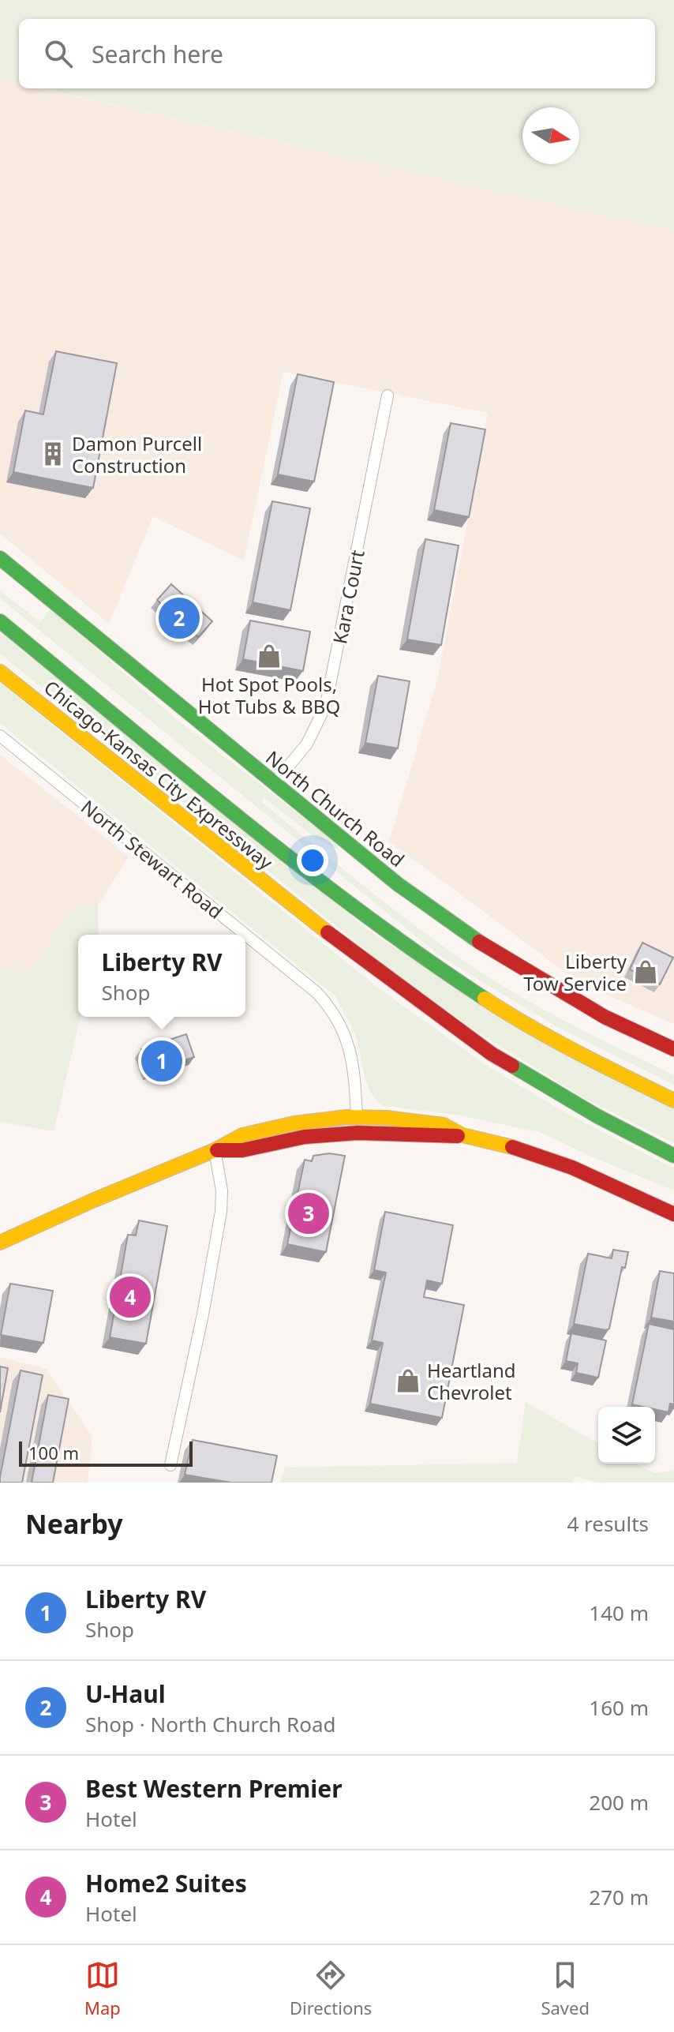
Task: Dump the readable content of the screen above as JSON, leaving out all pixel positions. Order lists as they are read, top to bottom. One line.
{"streets":{"main road":["Chicago-Kansas City Expressway","North Church Road"],"street":["Kara Court","North Stewart Road"]},"crossings":[["Kara Court","North Church Road"]],"places":{"building":["Damon Purcell Construction"],"shop":["Hot Spot Pools, Hot Tubs & BBQ","Liberty Tow Service","Heartland Chevrolet"]},"scale_bar":"100 m","north":"right","page":{"search":"Search here","pins":["2","1","3","4"],"popup":["Liberty RV","Shop"],"scale":"100 m","heading":["Nearby","4 results"],"list":[{"mark":"1","name":"Liberty RV","note":"Shop","value":"140 m"},{"mark":"2","name":"U-Haul","note":"Shop · North Church Road","value":"160 m"},{"mark":"3","name":"Best Western Premier","note":"Hotel","value":"200 m"},{"mark":"4","name":"Home2 Suites","note":"Hotel","value":"270 m"}],"nav":["Map","Directions","Saved"]}}
